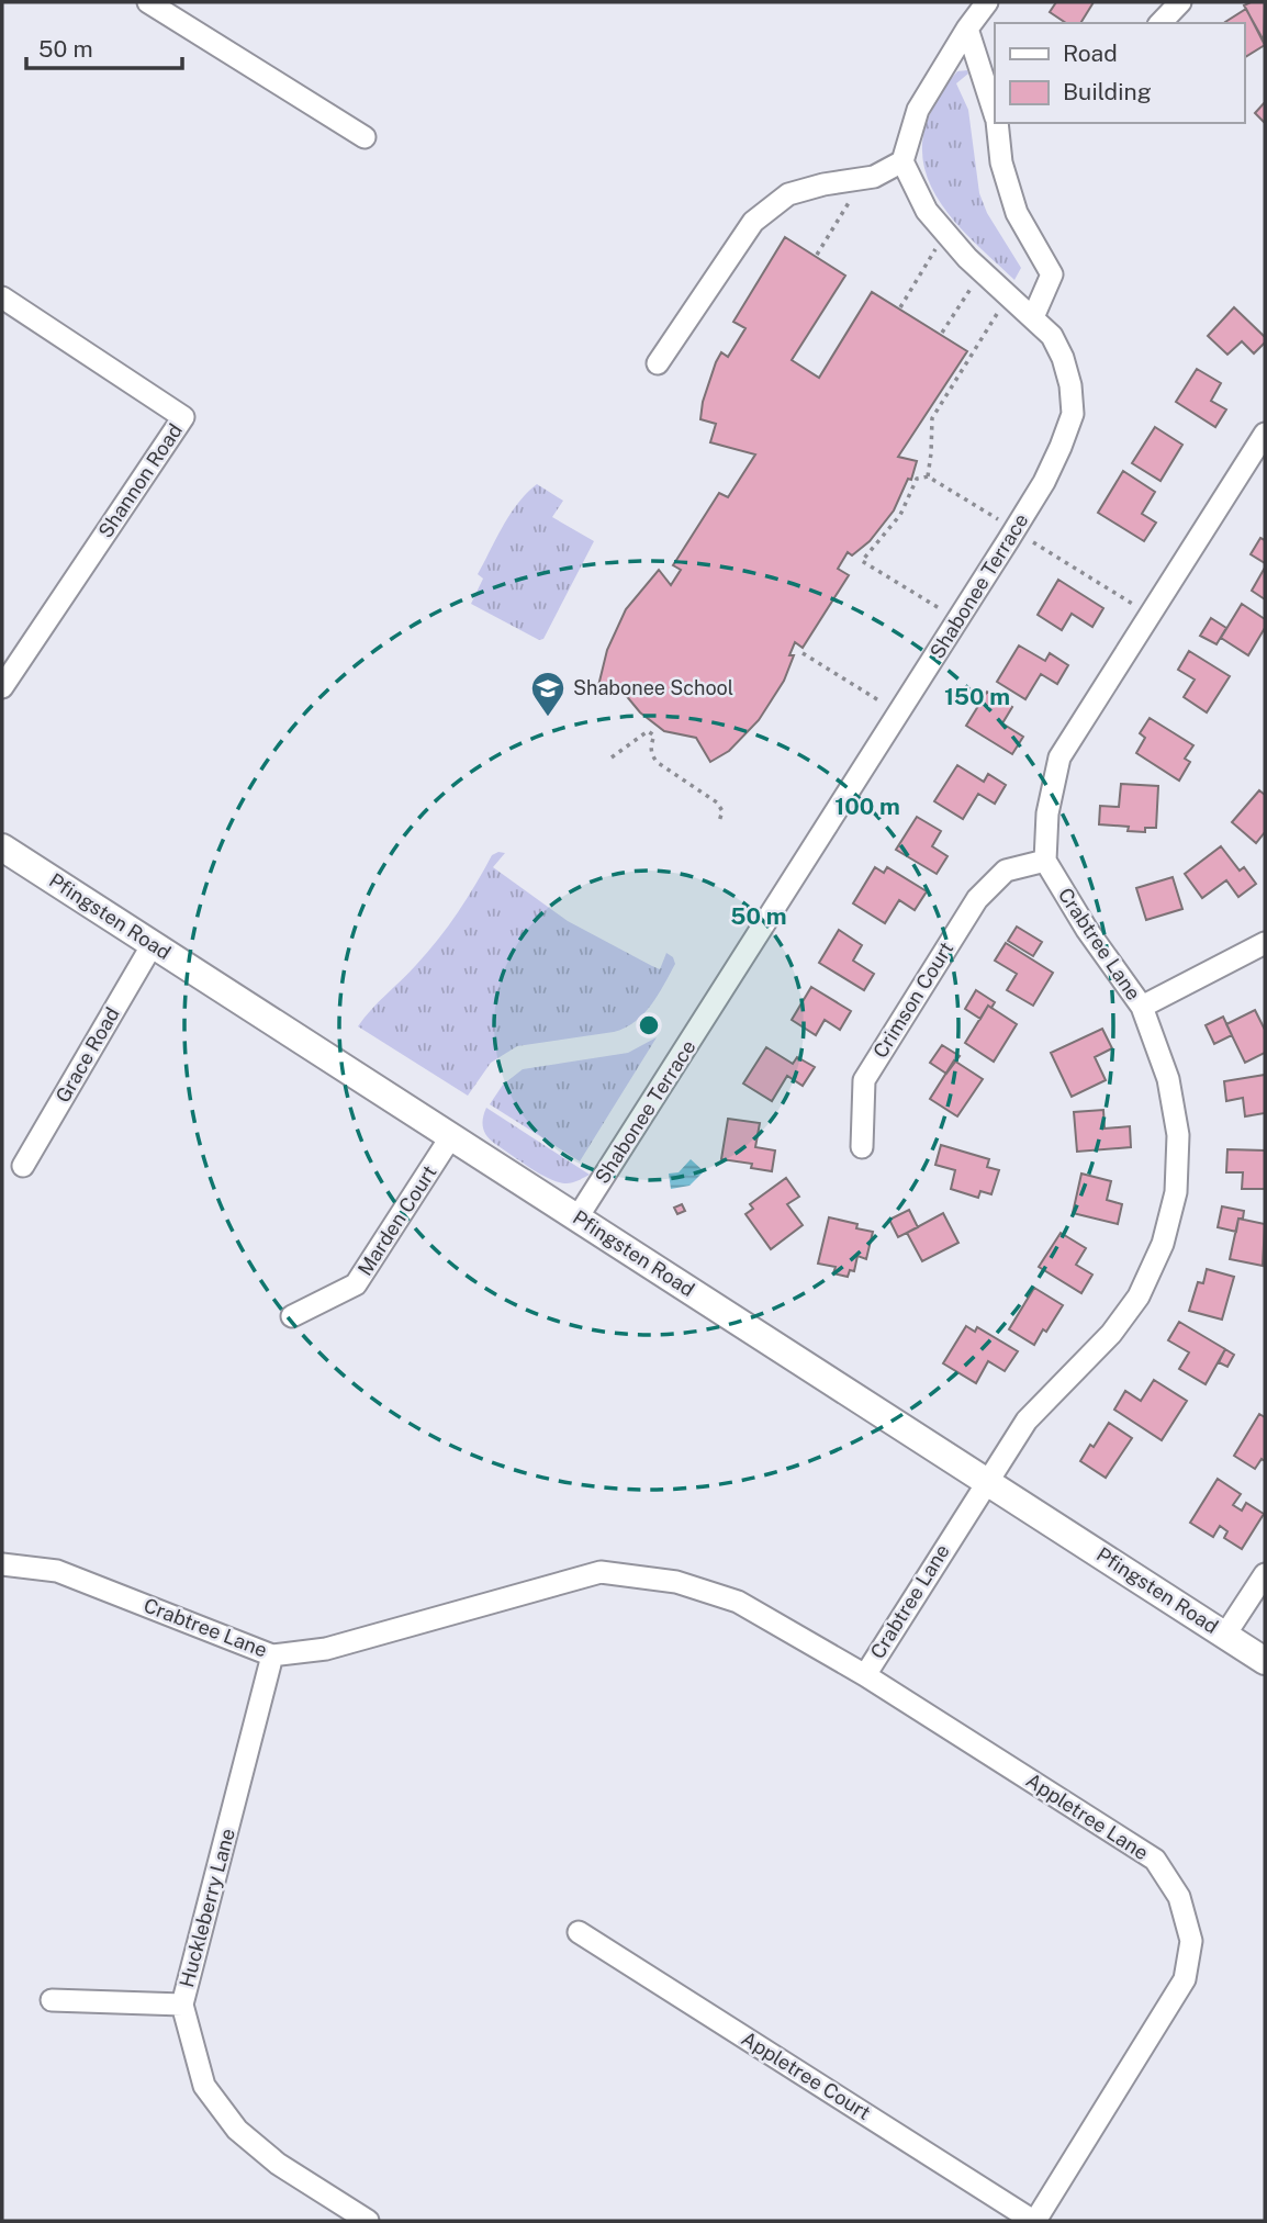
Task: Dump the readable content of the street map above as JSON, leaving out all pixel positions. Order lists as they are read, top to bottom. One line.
{"streets":{"main road":["Pfingsten Road"],"street":["Shannon Road","Shabonee Terrace","Crabtree Lane","Crimson Court","Grace Road","Marden Court","Appletree Lane","Huckleberry Lane","Appletree Court"]},"crossings":[["Shabonee Terrace","Pfingsten Road"],["Pfingsten Road","Crabtree Lane"],["Pfingsten Road","Grace Road"],["Pfingsten Road","Marden Court"],["Crabtree Lane","Crimson Court"],["Crabtree Lane","Appletree Lane"],["Crabtree Lane","Huckleberry Lane"],["Appletree Lane","Appletree Court"]],"places":{"school or university":["Shabonee School"]},"legend":["Road","Building"],"scale_bar":"50 m","rings":["150 m","100 m","50 m"]}
